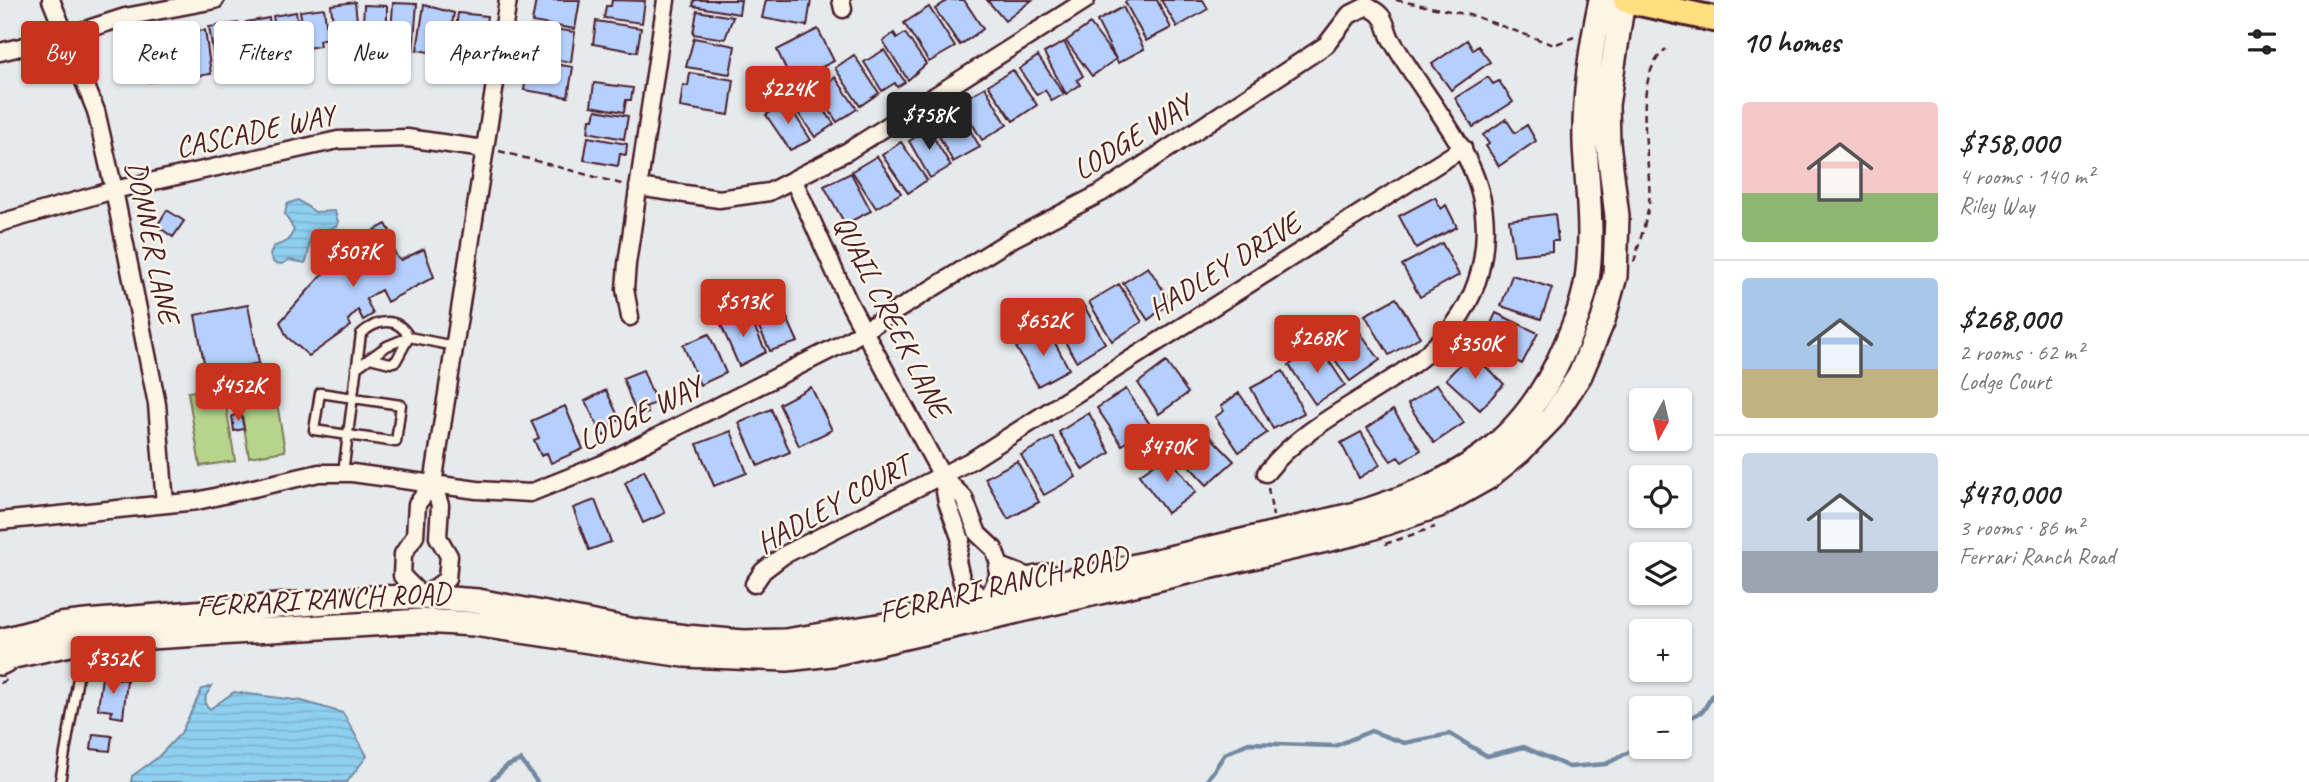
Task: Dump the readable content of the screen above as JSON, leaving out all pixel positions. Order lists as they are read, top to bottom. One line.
{"streets":{"main road":["FERRARI RANCH ROAD"],"street":["CASCADE WAY","LODGE WAY","DONNER LANE","HADLEY DRIVE","QUAIL CREEK LANE","HADLEY COURT"]},"crossings":[["CASCADE WAY","DONNER LANE"],["LODGE WAY","DONNER LANE"],["LODGE WAY","HADLEY DRIVE"],["LODGE WAY","QUAIL CREEK LANE"],["HADLEY DRIVE","QUAIL CREEK LANE"],["HADLEY DRIVE","HADLEY COURT"],["QUAIL CREEK LANE","HADLEY COURT"]],"north":"bottom","page":{"heading":"10 homes","chip":["Buy","Rent","Filters","New","Apartment"],"price":["$224K","$758K","$507K","$513K","$652K","$268K","$350K","$452K","$470K","$352K"],"list":[{"name":"$758,000","note":"4 rooms · 140 m² · Riley Way"},{"name":"$268,000","note":"2 rooms · 62 m² · Lodge Court"},{"name":"$470,000","note":"3 rooms · 86 m² · Ferrari Ranch Road"}],"map_buttons":["+","−"]}}
